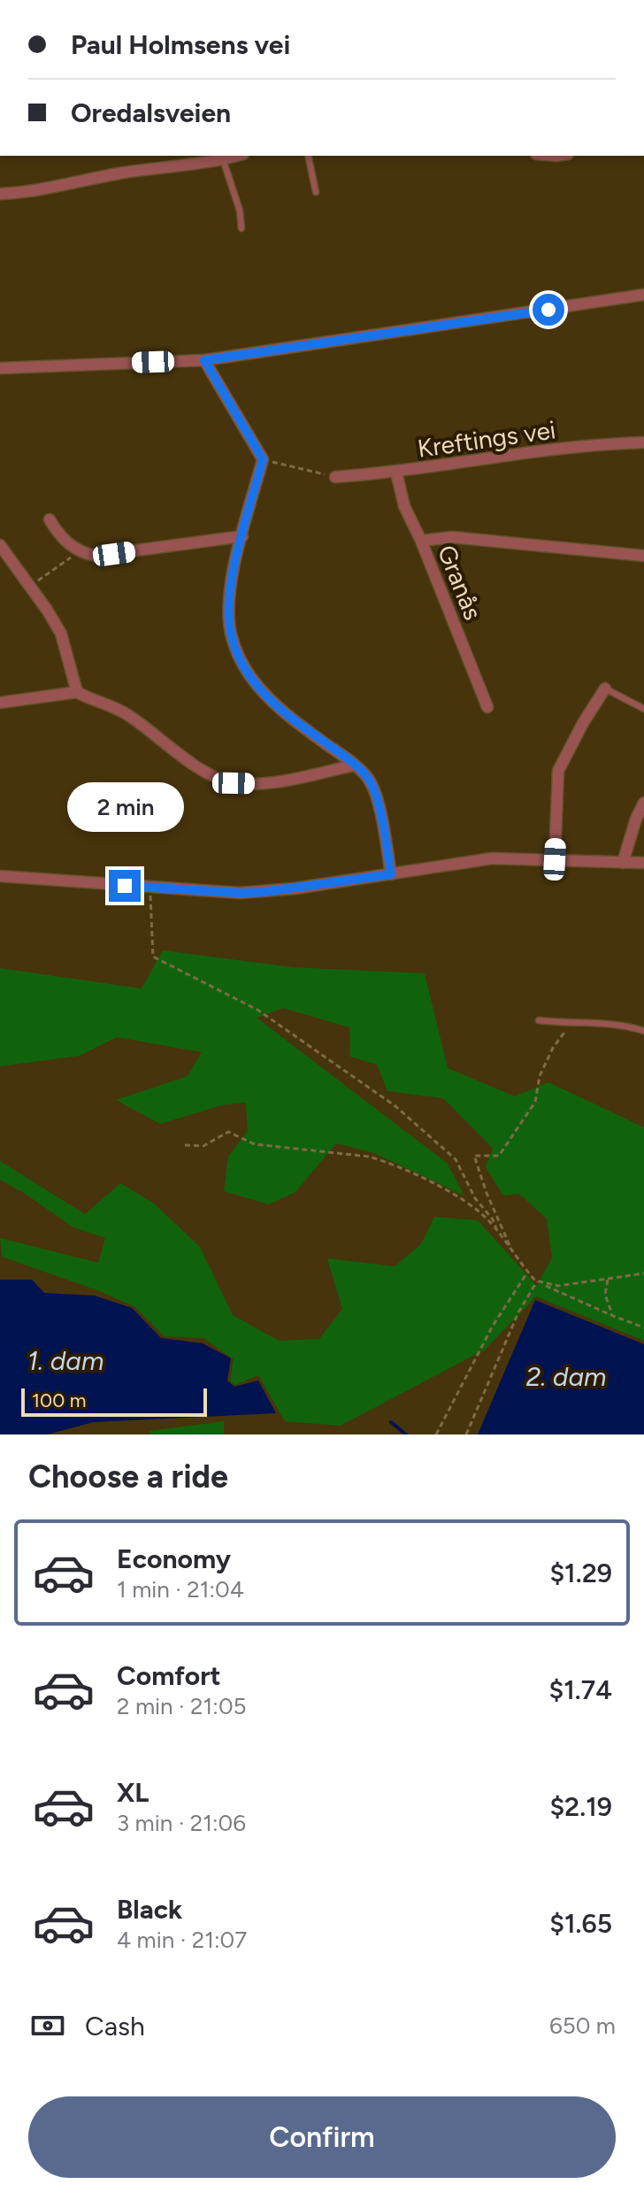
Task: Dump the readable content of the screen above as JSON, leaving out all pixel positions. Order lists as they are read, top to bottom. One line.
{"streets":{"street":["Kreftings vei","Granås"]},"crossings":[["Kreftings vei","Granås"]],"water":["1. dam","2. dam"],"scale_bar":"100 m","page":{"banner":["Paul Holmsens vei","Oredalsveien"],"bubble":"2 min","scale":"100 m","heading":"Choose a ride","list":[{"name":"Economy","note":"1 min · 21:04","value":"$1.29"},{"name":"Comfort","note":"2 min · 21:05","value":"$1.74"},{"name":"XL","note":"3 min · 21:06","value":"$2.19"},{"name":"Black","note":"4 min · 21:07","value":"$1.65"}],"pay":["Cash","650 m"],"buttons":"Confirm"}}
